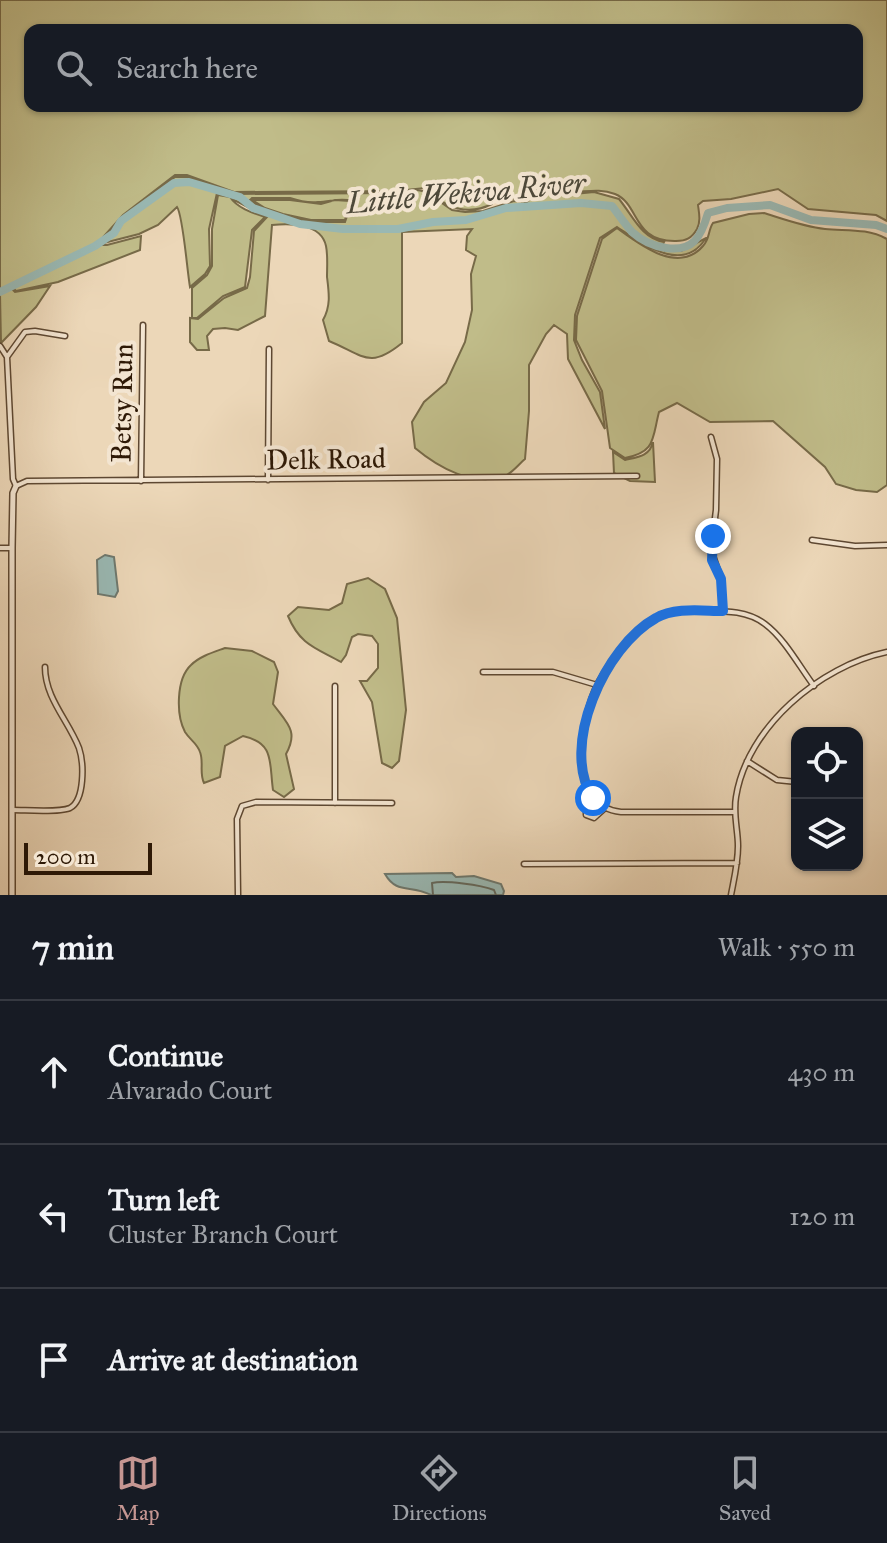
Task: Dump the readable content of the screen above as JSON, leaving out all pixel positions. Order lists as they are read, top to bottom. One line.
{"streets":{"street":["Betsy Run","Delk Road"]},"crossings":[["Betsy Run","Delk Road"]],"water":["Little Wekiva River"],"scale_bar":"200 m","page":{"search":"Search here","scale":"200 m","heading":["7 min","Walk · 550 m"],"list":[["Continue","Alvarado Court","430 m"],["Turn left","Cluster Branch Court","120 m"],"Arrive at destination"],"nav":["Map","Directions","Saved"]}}
